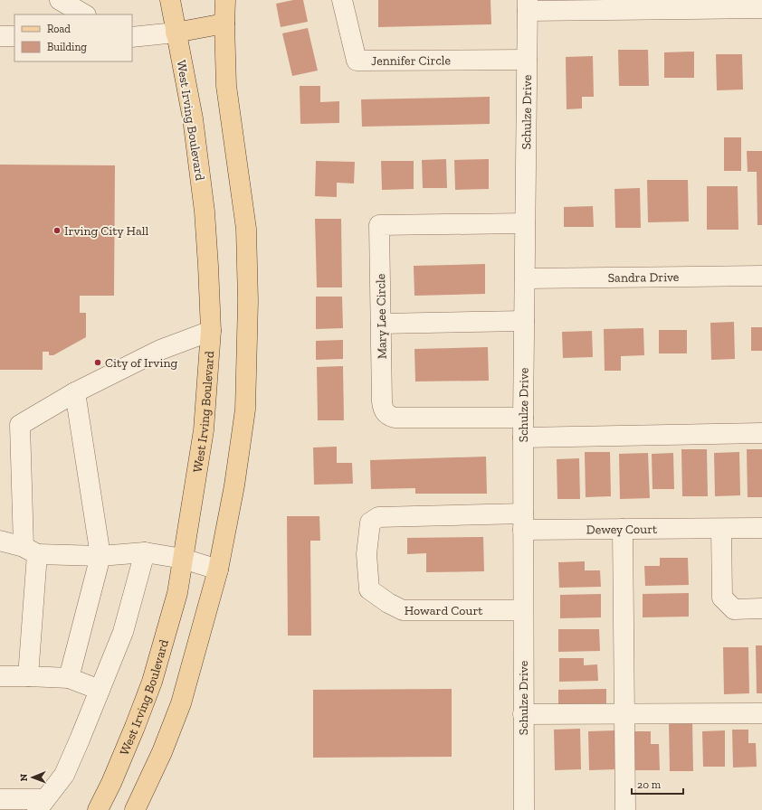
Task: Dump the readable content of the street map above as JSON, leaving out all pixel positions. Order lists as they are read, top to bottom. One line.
{"streets":{"main road":["West Irving Boulevard"],"street":["Jennifer Circle","Schulze Drive","Sandra Drive","Mary Lee Circle","Dewey Court","Howard Court"]},"crossings":[["Jennifer Circle","Schulze Drive"],["Schulze Drive","Sandra Drive"],["Schulze Drive","Mary Lee Circle"],["Schulze Drive","Dewey Court"],["Schulze Drive","Howard Court"],["Dewey Court","Howard Court"]],"places":["Irving City Hall","City of Irving"],"legend":["Road","Building"],"scale_bar":"20 m","north":"left"}
